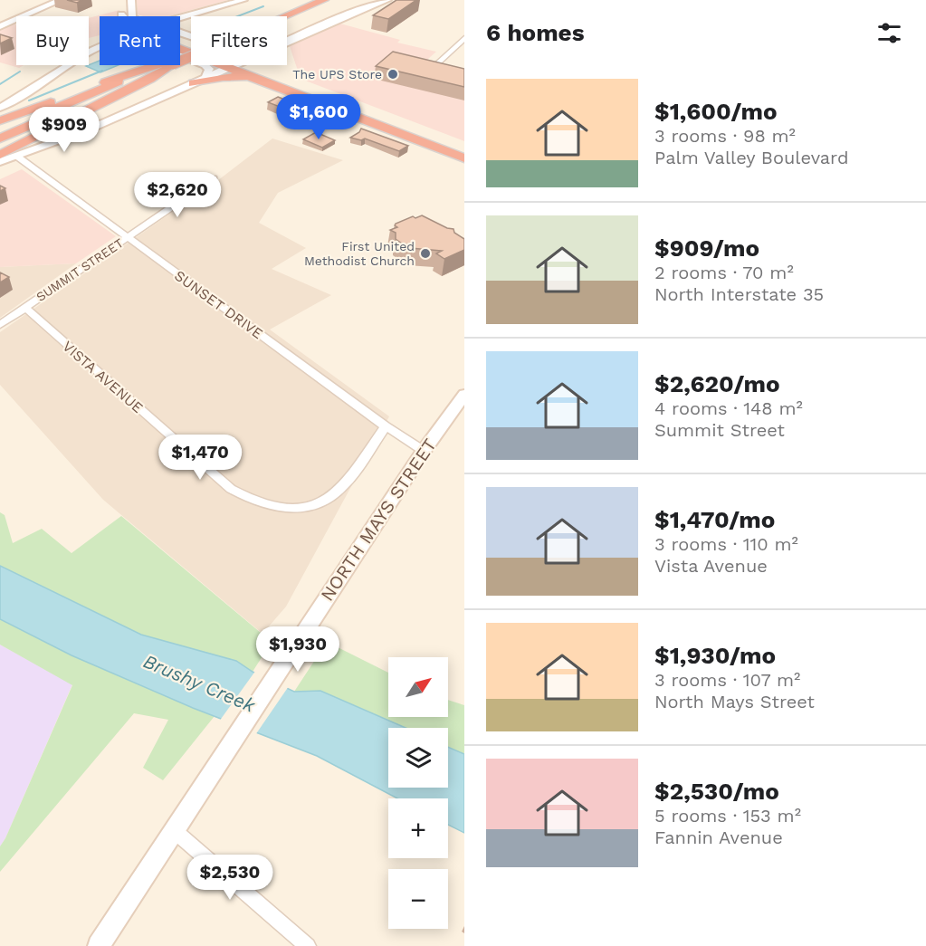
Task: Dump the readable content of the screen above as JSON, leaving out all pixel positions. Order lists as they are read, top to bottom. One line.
{"streets":{"main road":["NORTH MAYS STREET"],"street":["SUMMIT STREET","SUNSET DRIVE","VISTA AVENUE"]},"crossings":[["SUMMIT STREET","SUNSET DRIVE"],["SUMMIT STREET","VISTA AVENUE"],["SUNSET DRIVE","VISTA AVENUE"],["SUNSET DRIVE","NORTH MAYS STREET"]],"water":["Brushy Creek"],"places":["The UPS Store","First United Methodist Church"],"north":"top right","page":{"heading":"6 homes","chip":["Buy","Rent","Filters"],"list":[{"name":"$1,600/mo","note":"3 rooms · 98 m² · Palm Valley Boulevard"},{"name":"$909/mo","note":"2 rooms · 70 m² · North Interstate 35"},{"name":"$2,620/mo","note":"4 rooms · 148 m² · Summit Street"},{"name":"$1,470/mo","note":"3 rooms · 110 m² · Vista Avenue"},{"name":"$1,930/mo","note":"3 rooms · 107 m² · North Mays Street"},{"name":"$2,530/mo","note":"5 rooms · 153 m² · Fannin Avenue"}],"price":["$1,600","$909","$2,620","$1,470","$1,930","$2,530"],"map_buttons":["+","−"]}}
